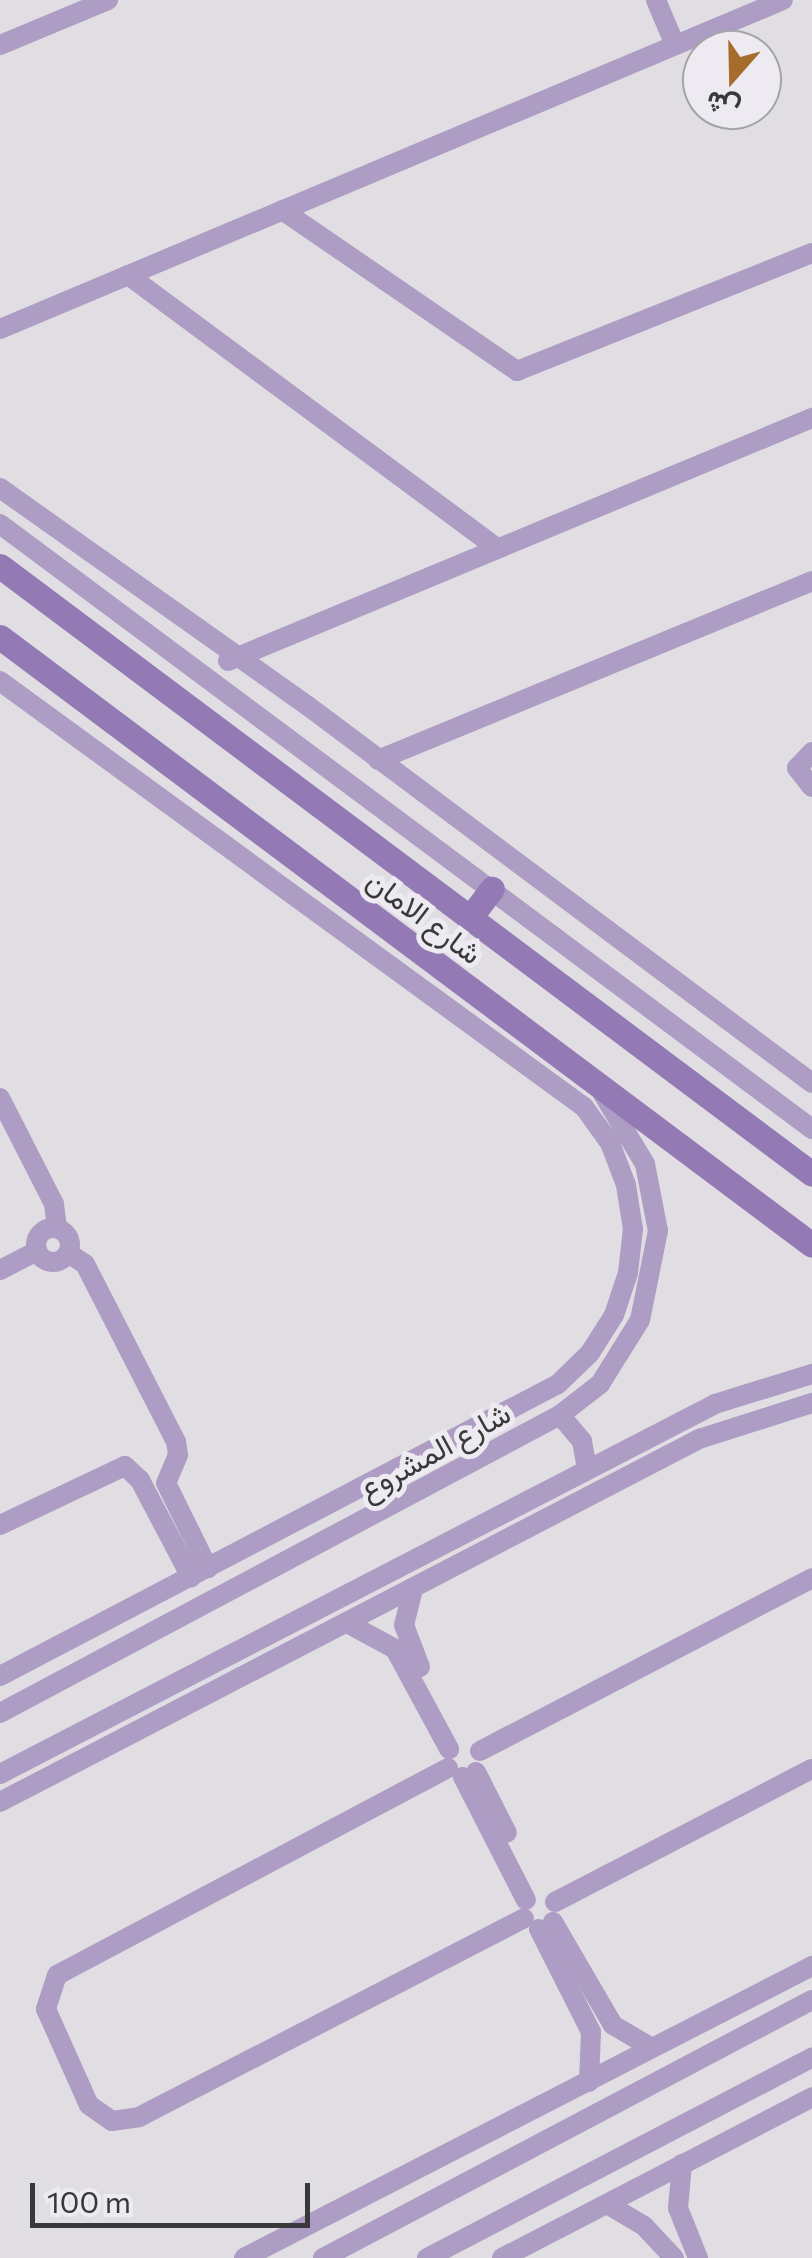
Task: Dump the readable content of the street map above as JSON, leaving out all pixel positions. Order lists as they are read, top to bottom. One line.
{"streets":{"street":["شارع الامان","شارع المشروع"]},"crossings":[["شارع الامان","شارع المشروع"]],"scale_bar":"100 m","north":"bottom"}
